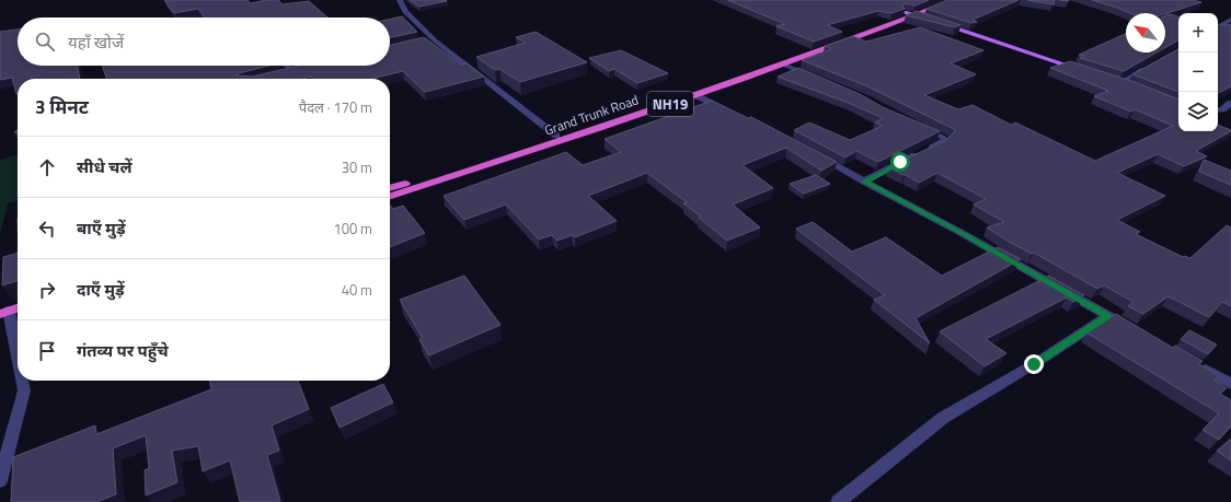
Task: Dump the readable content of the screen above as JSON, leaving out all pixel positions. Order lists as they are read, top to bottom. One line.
{"streets":{"highway":["NH19","Grand Trunk Road"]},"north":"top left","page":{"map_buttons":["+","−"],"search":"यहाँ खोजें","heading":["3 मिनट","पैदल · 170 m"],"list":[["सीधे चलें","30 m"],["बाएँ मुड़ें","100 m"],["दाएँ मुड़ें","40 m"],"गंतव्य पर पहुँचे"]}}
